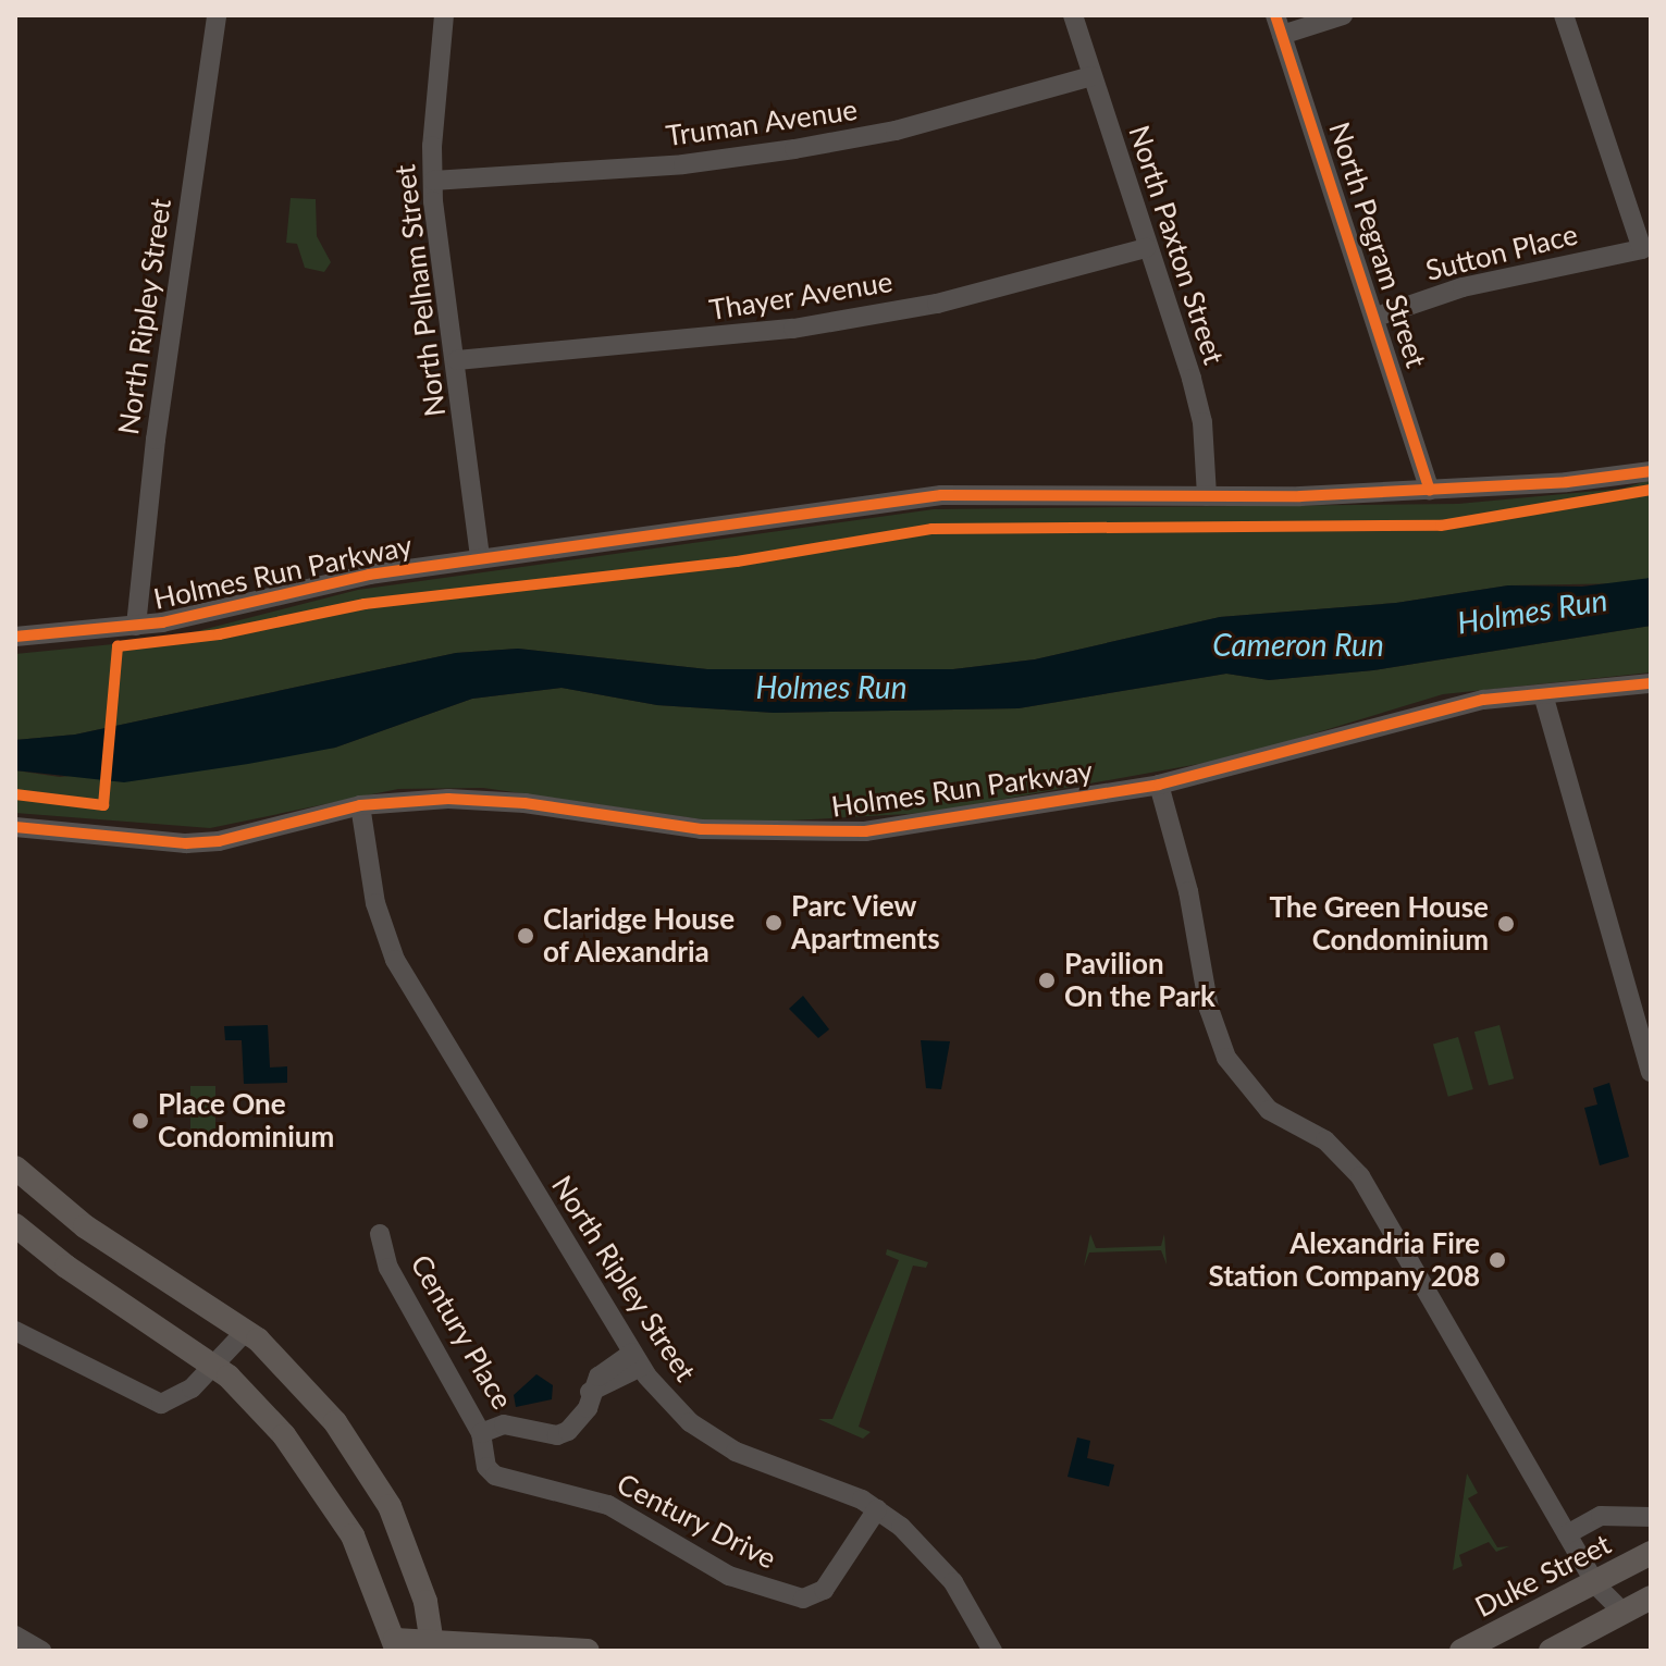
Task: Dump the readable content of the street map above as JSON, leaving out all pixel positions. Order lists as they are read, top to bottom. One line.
{"streets":{"main road":["Duke Street"],"street":["Truman Avenue","North Paxton Street","North Pegram Street","Sutton Place","North Pelham Street","Thayer Avenue","North Ripley Street","Holmes Run Parkway","Century Place","Century Drive"]},"crossings":[["Truman Avenue","North Paxton Street"],["Truman Avenue","North Pelham Street"],["North Paxton Street","Thayer Avenue"],["North Paxton Street","Holmes Run Parkway"],["North Pegram Street","Sutton Place"],["North Pegram Street","Holmes Run Parkway"],["North Pelham Street","Thayer Avenue"],["North Pelham Street","Holmes Run Parkway"],["North Ripley Street","Holmes Run Parkway"],["North Ripley Street","Century Place"],["North Ripley Street","Century Drive"],["Century Place","Century Drive"]],"water":["Holmes Run","Cameron Run"],"places":["Parc View Apartments","The Green House Condominium","Claridge House of Alexandria","Pavilion On the Park","Place One Condominium","Alexandria Fire Station Company 208"]}
